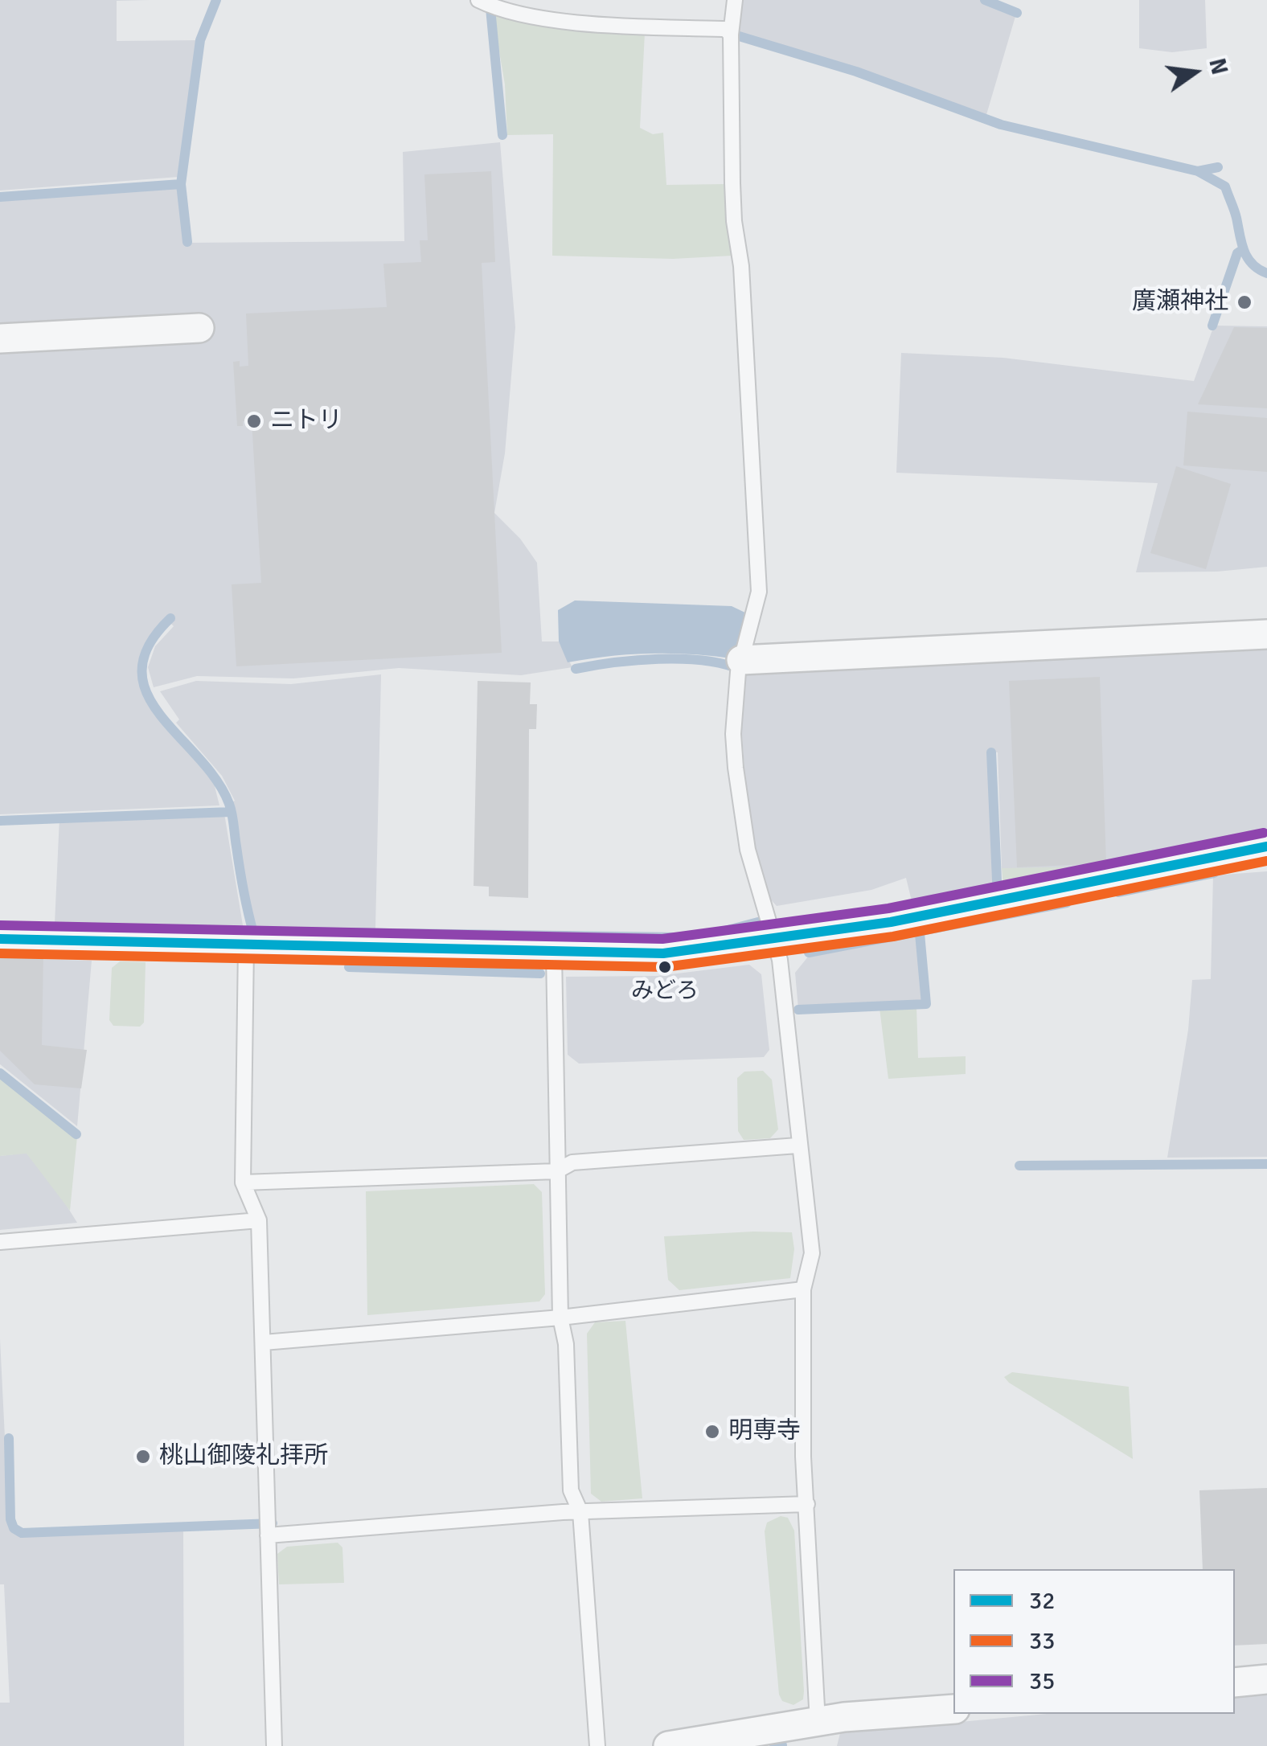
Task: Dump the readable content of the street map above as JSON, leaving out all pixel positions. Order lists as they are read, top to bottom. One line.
{"places":["廣瀬神社","ニトリ","みどろ","明専寺","桃山御陵礼拝所"],"lines":["transit line 35","transit line 32","transit line 33"],"legend":["32","33","35"],"north":"right"}
